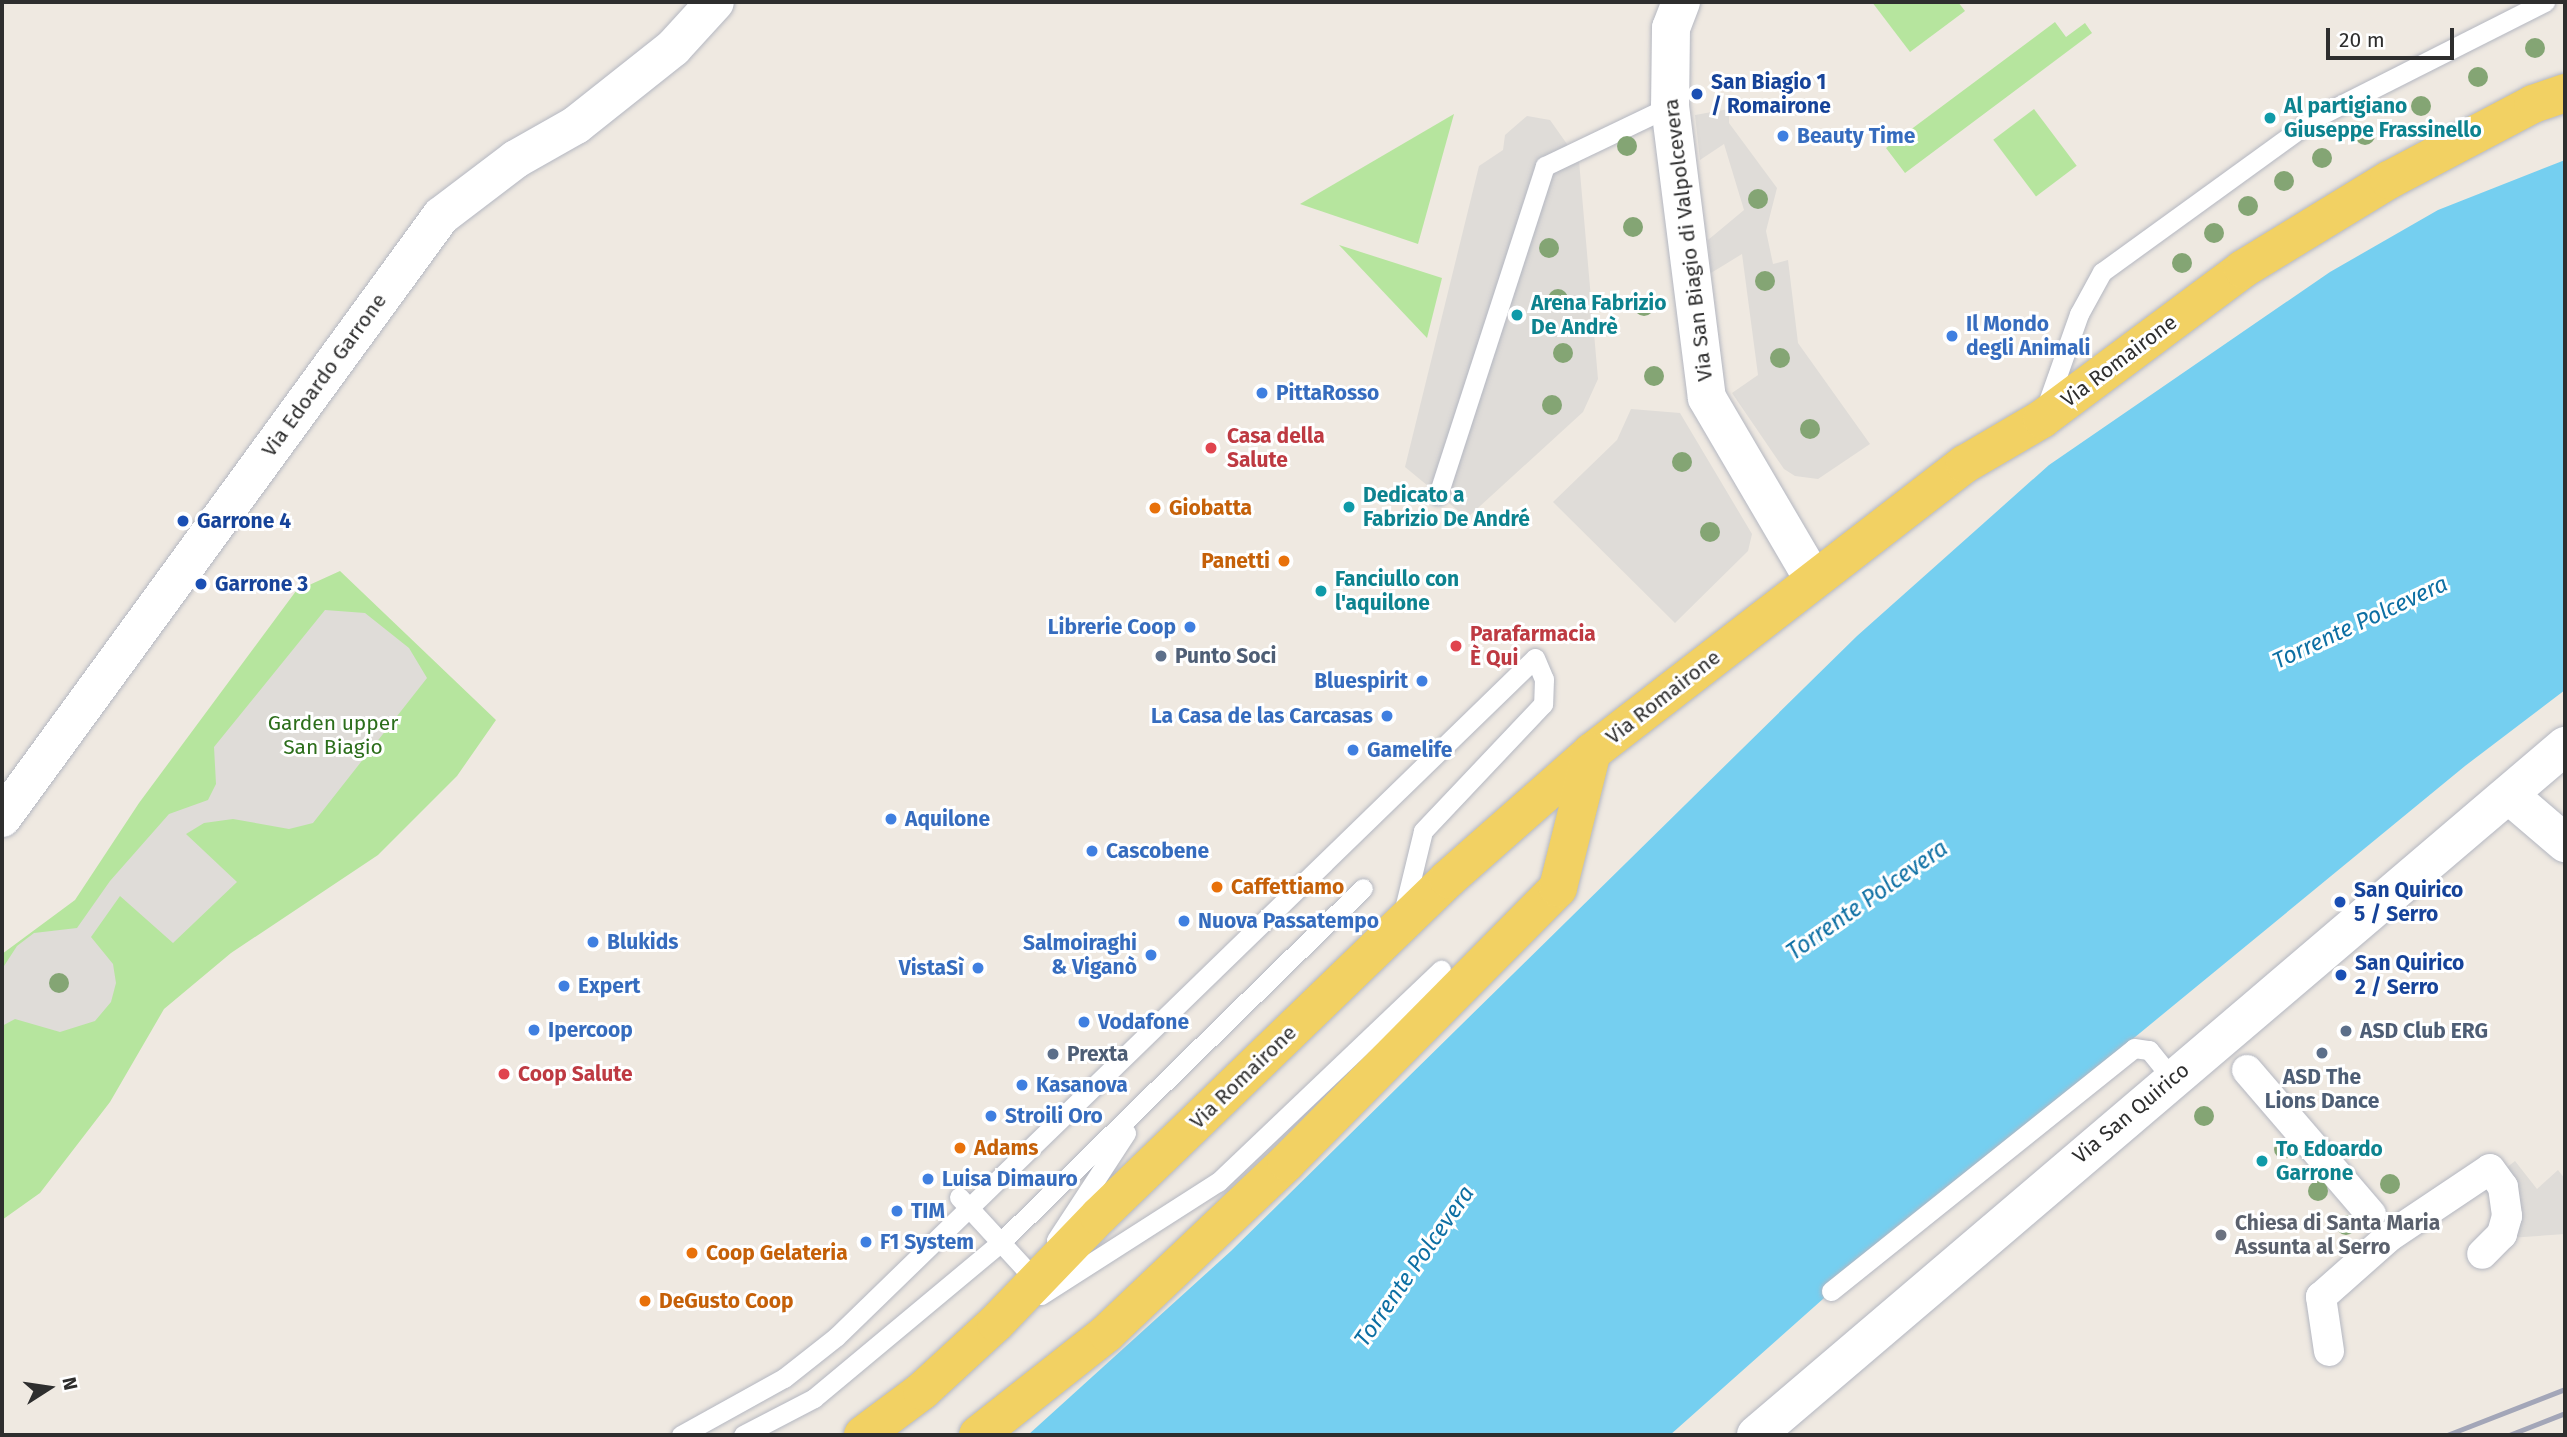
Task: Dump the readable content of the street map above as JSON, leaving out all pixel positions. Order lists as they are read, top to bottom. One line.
{"streets":{"main road":["Via Romairone"],"street":["Via San Biagio di Valpolcevera","Via Edoardo Garrone","Via San Quirico"]},"crossings":[["Via San Biagio di Valpolcevera","Via Romairone"]],"water":["Torrente Polcevera"],"parks":["Garden upper San Biagio"],"places":["San Biagio 1 / Romairone","Al partigiano Giuseppe Frassinello","Beauty Time","Arena Fabrizio De Andrè","Il Mondo degli Animali","PittaRosso","Casa della Salute","Dedicato a Fabrizio De André","Giobatta","Garrone 4","Panetti","Garrone 3","Fanciullo con l'aquilone","Librerie Coop","Parafarmacia È Qui","Punto Soci","Bluespirit","La Casa de las Carcasas","Gamelife","Aquilone","Cascobene","Caffettiamo","San Quirico 5 / Serro","Nuova Passatempo","Blukids","Salmoiraghi & Viganò","VistaSì","San Quirico 2 / Serro","Expert","Vodafone","Ipercoop","ASD Club ERG","ASD The Lions Dance","Prexta","Coop Salute","Kasanova","Stroili Oro","Adams","To Edoardo Garrone","Luisa Dimauro","TIM","Chiesa di Santa Maria Assunta al Serro","F1 System","Coop Gelateria","DeGusto Coop"],"scale_bar":"20 m","north":"right"}
